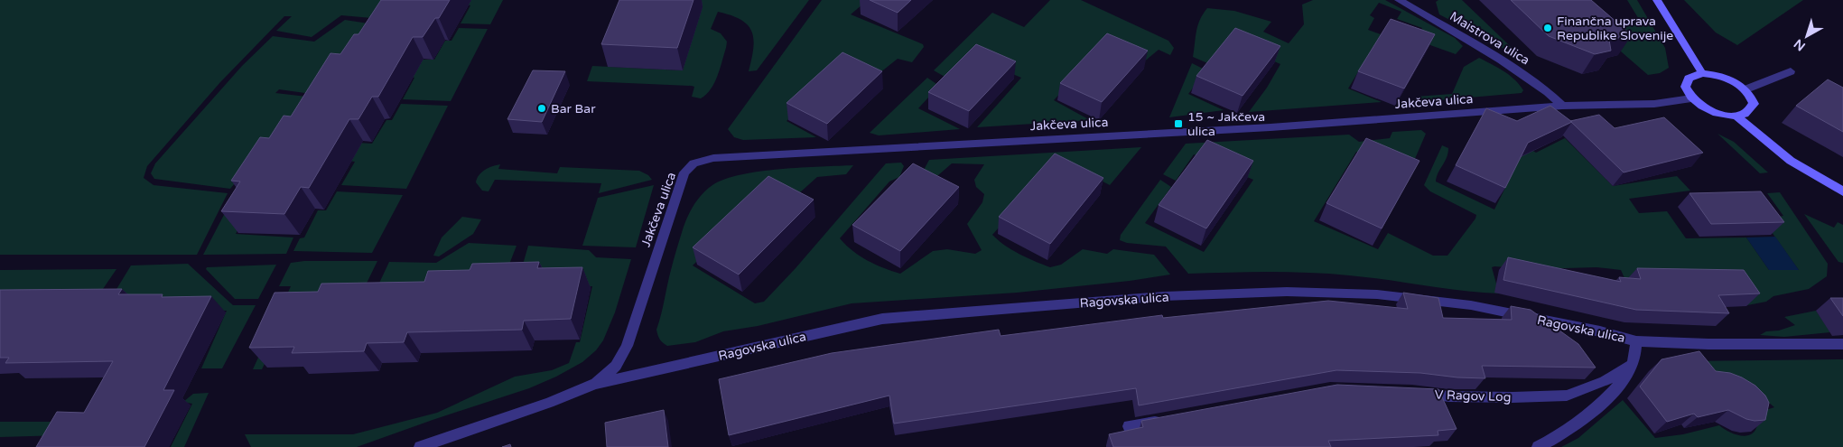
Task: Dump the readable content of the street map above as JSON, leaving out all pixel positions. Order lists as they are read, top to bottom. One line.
{"streets":{"street":["Maistrova ulica","Jakčeva ulica","Ragovska ulica","V Ragov Log"]},"crossings":[["Maistrova ulica","Jakčeva ulica"],["Jakčeva ulica","Ragovska ulica"]],"places":{"other":["Finančna uprava Republike Slovenije","Bar Bar"],"transit":["15 ~ Jakčeva ulica"]},"north":"bottom left"}
